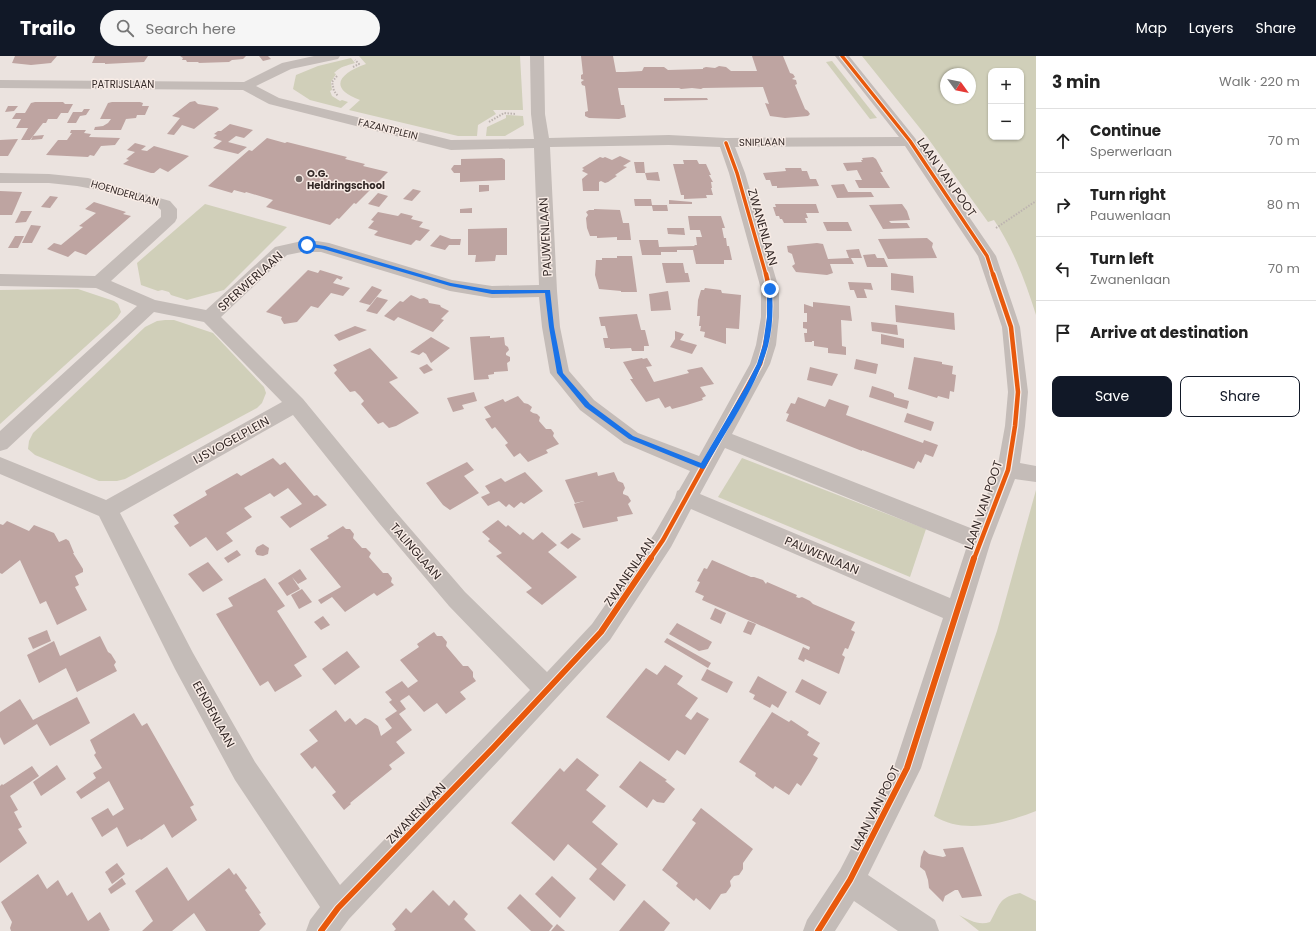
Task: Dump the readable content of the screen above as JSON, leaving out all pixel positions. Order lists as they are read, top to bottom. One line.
{"streets":{"street":["PATRIJSLAAN","FAZANTPLEIN","SNIPLAAN","LAAN VAN POOT","HOENDERLAAN","ZWANENLAAN","PAUWENLAAN","SPERWERLAAN","IJSVOGELPLEIN","TALINGLAAN","EENDENLAAN"]},"crossings":[["PATRIJSLAAN","FAZANTPLEIN"],["FAZANTPLEIN","SNIPLAAN"],["FAZANTPLEIN","PAUWENLAAN"],["SNIPLAAN","LAAN VAN POOT"],["SNIPLAAN","ZWANENLAAN"],["SNIPLAAN","PAUWENLAAN"],["LAAN VAN POOT","PAUWENLAAN"],["ZWANENLAAN","PAUWENLAAN"],["ZWANENLAAN","TALINGLAAN"],["ZWANENLAAN","EENDENLAAN"],["PAUWENLAAN","SPERWERLAAN"],["IJSVOGELPLEIN","TALINGLAAN"],["IJSVOGELPLEIN","EENDENLAAN"]],"places":["O.G. Heldringschool"],"north":"bottom right","page":{"header":"Trailo","search":"Search here","nav":["Map","Layers","Share"],"heading":["3 min","Walk · 220 m"],"map_buttons":["+","−"],"list":[["Continue","Sperwerlaan","70 m"],["Turn right","Pauwenlaan","80 m"],["Turn left","Zwanenlaan","70 m"],"Arrive at destination"],"buttons":["Save","Share"]}}
